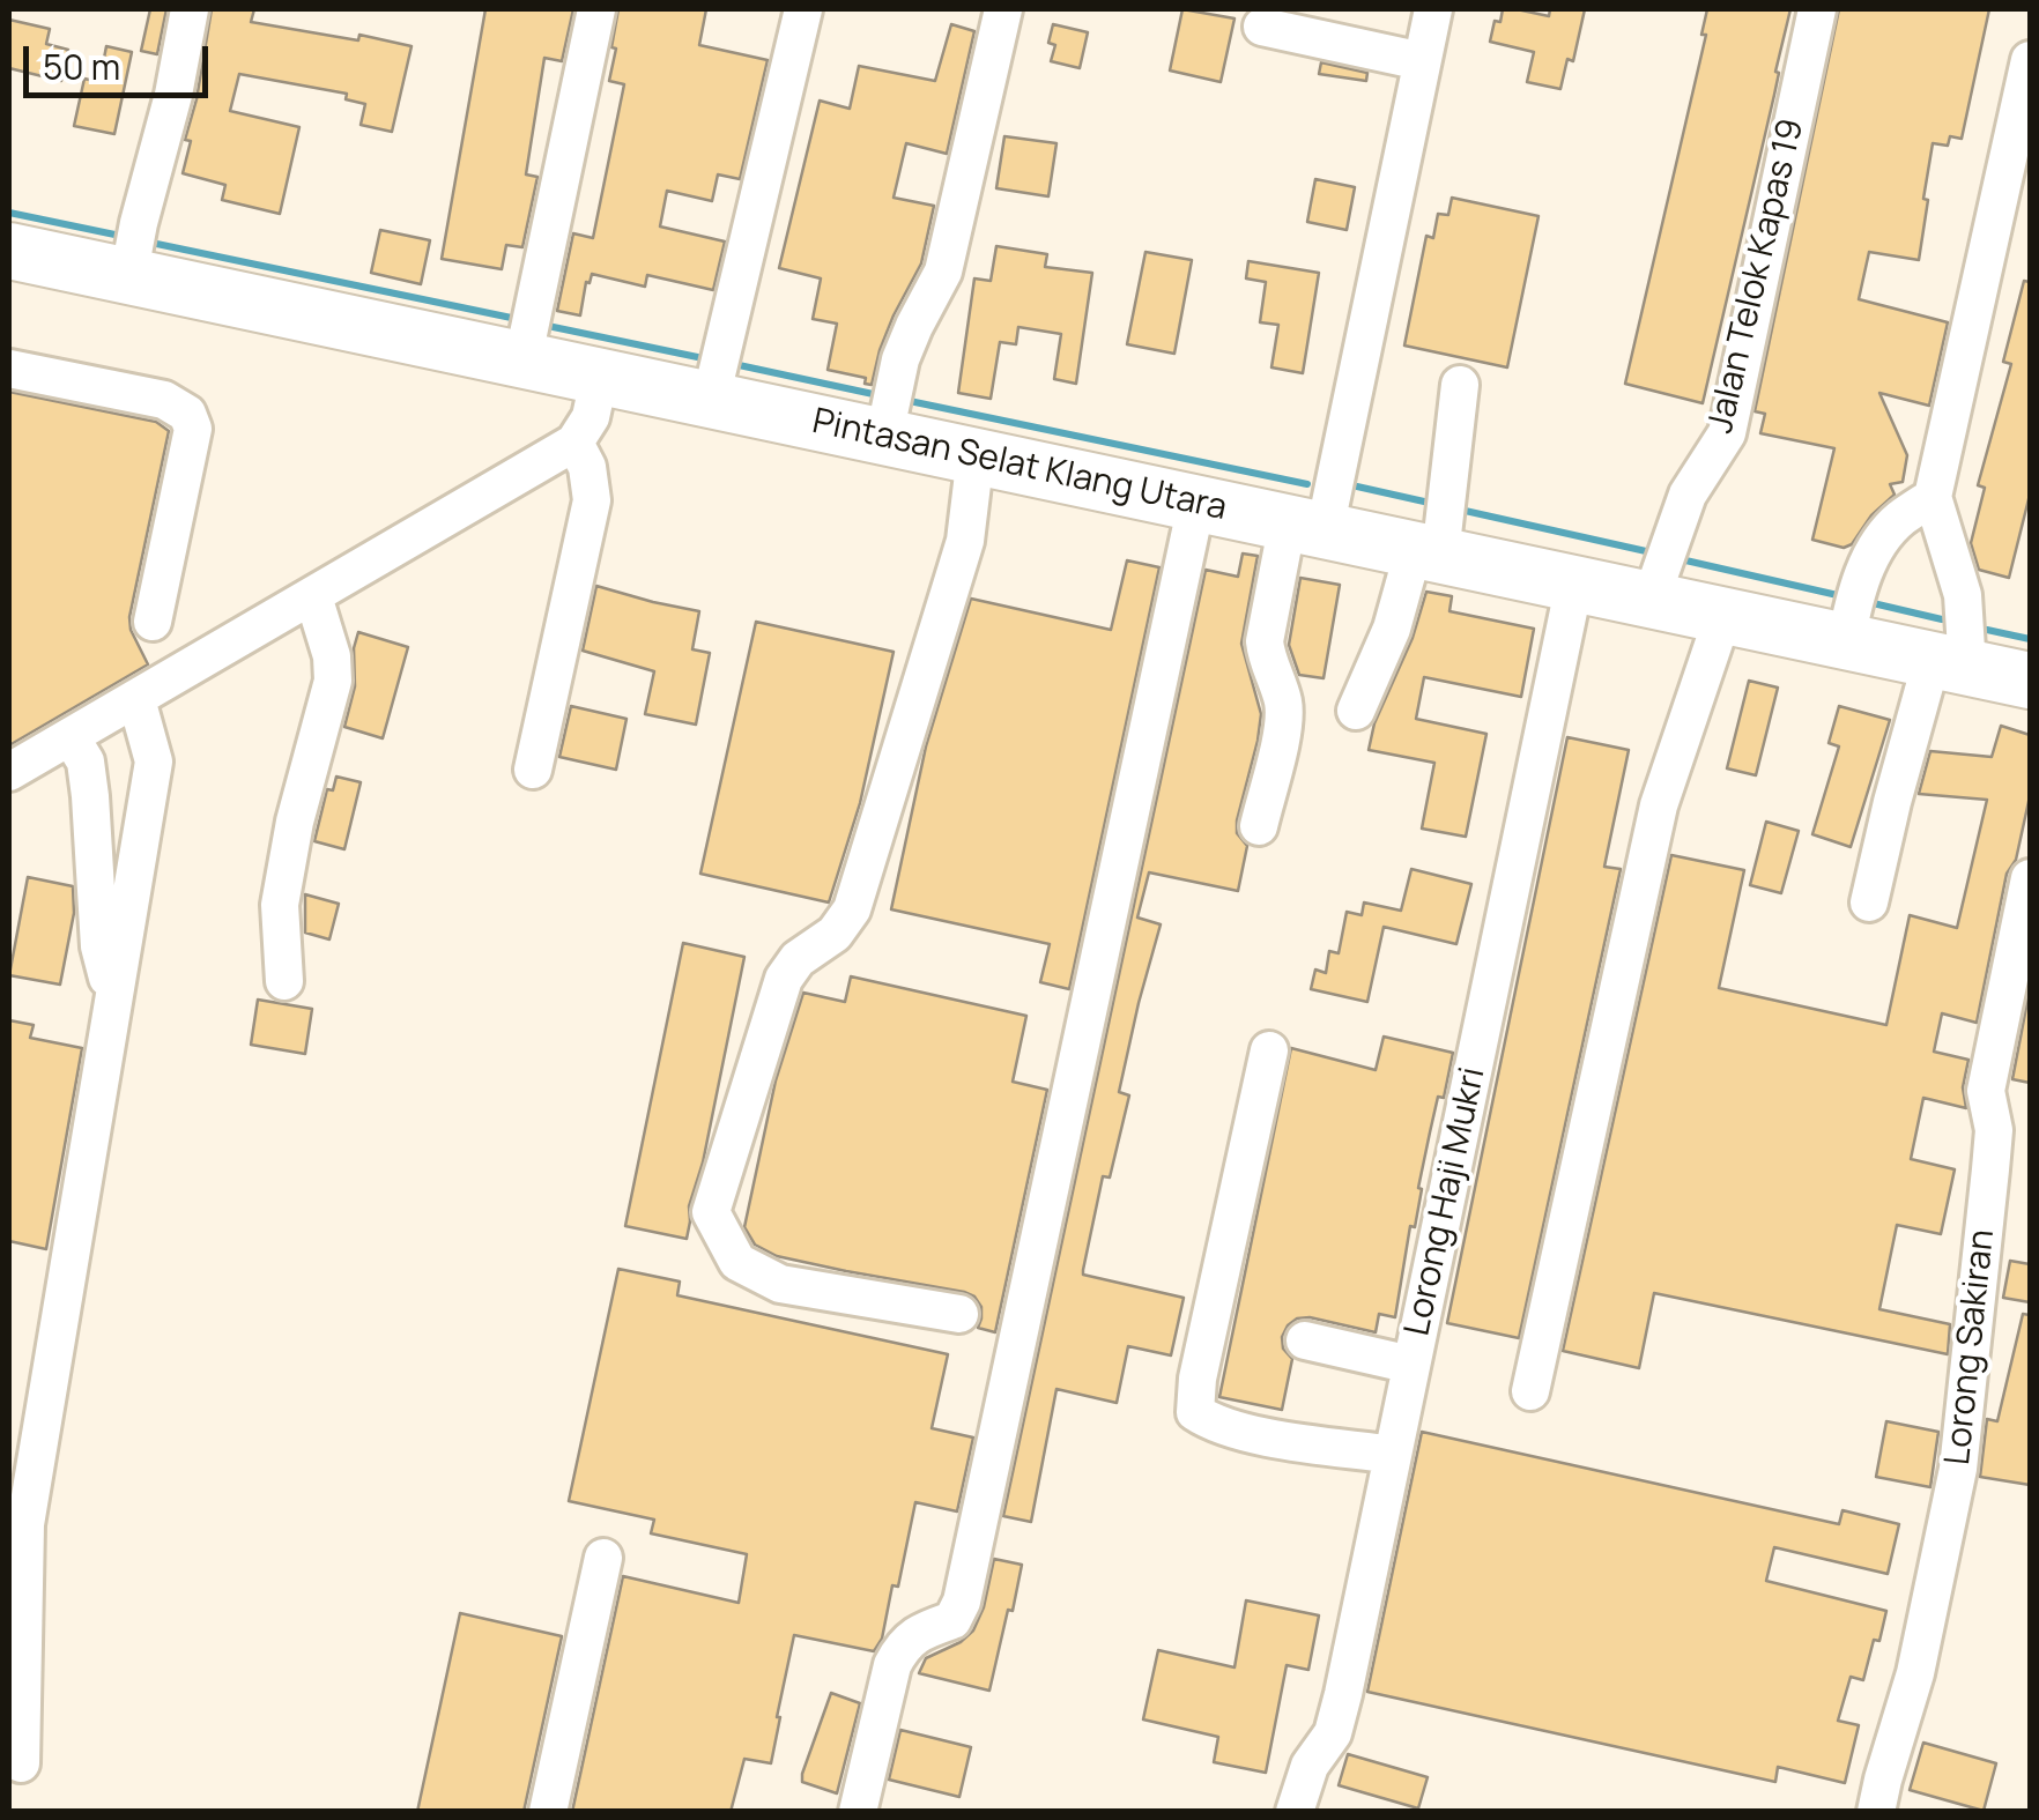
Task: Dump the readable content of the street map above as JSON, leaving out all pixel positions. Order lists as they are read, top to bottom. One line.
{"streets":{"highway":["Pintasan Selat Klang Utara"],"street":["Jalan Telok Kapas 19","Lorong Haji Mukri","Lorong Sakiran"]},"crossings":[["Jalan Telok Kapas 19","Pintasan Selat Klang Utara"],["Pintasan Selat Klang Utara","Lorong Haji Mukri"]],"scale_bar":"50 m"}
